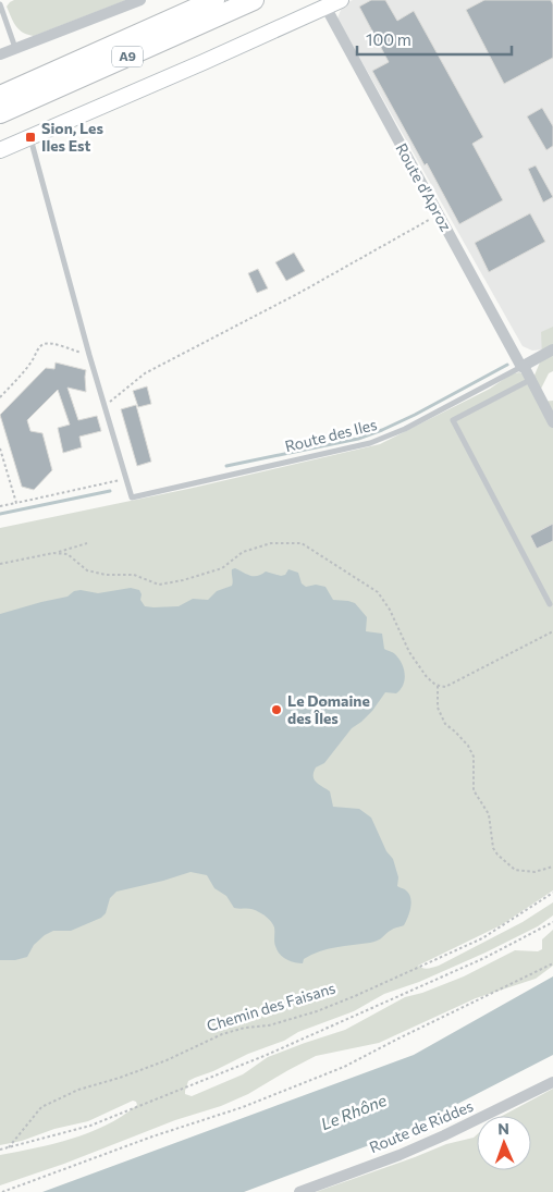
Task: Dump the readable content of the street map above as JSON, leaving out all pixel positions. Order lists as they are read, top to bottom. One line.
{"streets":{"highway":["A9"],"street":["Route d'Aproz","Route des Iles","Route de Riddes"],"path":["Chemin des Faisans"]},"crossings":[["Route d'Aproz","Route des Iles"]],"water":["Le Rhône"],"places":{"transit":["Sion, Les Iles Est"],"other":["Le Domaine des Îles"]},"scale_bar":"100 m","north":"top"}
